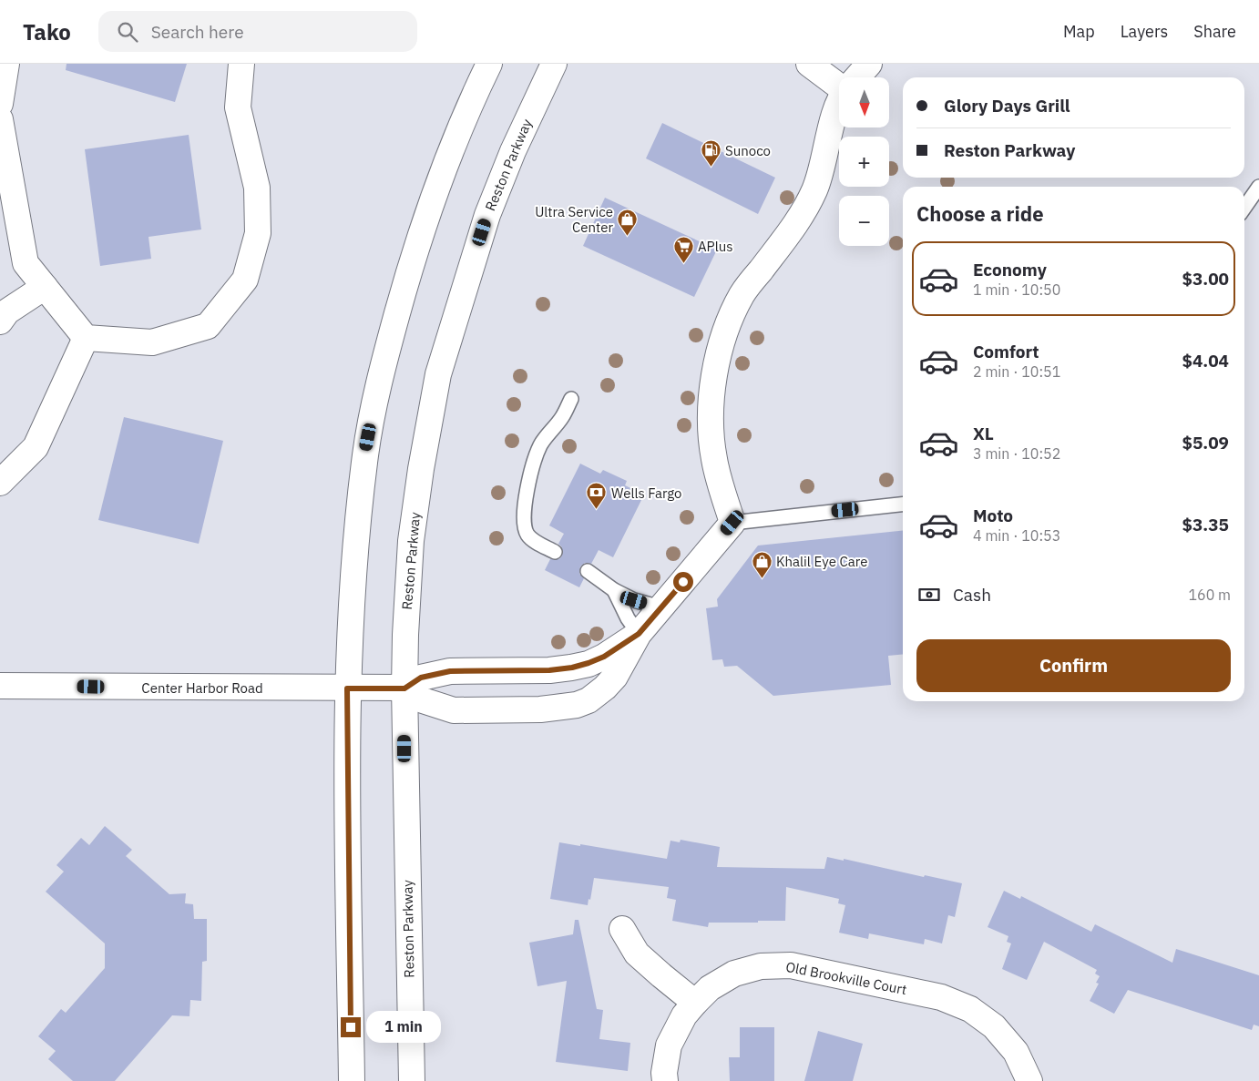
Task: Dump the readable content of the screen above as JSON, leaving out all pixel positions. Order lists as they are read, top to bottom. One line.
{"streets":{"street":["Reston Parkway","Center Harbor Road","Old Brookville Court"]},"crossings":[["Reston Parkway","Center Harbor Road"]],"places":{"fuel station":["Sunoco"],"shop":["Ultra Service Center","Khalil Eye Care"],"supermarket":["APlus"],"bank":["Wells Fargo"]},"north":"bottom","page":{"header":"Tako","search":"Search here","nav":["Map","Layers","Share"],"map_buttons":["+","−"],"banner":["Glory Days Grill","Reston Parkway"],"heading":"Choose a ride","list":[{"name":"Economy","note":"1 min · 10:50","value":"$3.00"},{"name":"Comfort","note":"2 min · 10:51","value":"$4.04"},{"name":"XL","note":"3 min · 10:52","value":"$5.09"},{"name":"Moto","note":"4 min · 10:53","value":"$3.35"}],"pay":["Cash","160 m"],"buttons":"Confirm","bubble":"1 min"}}
